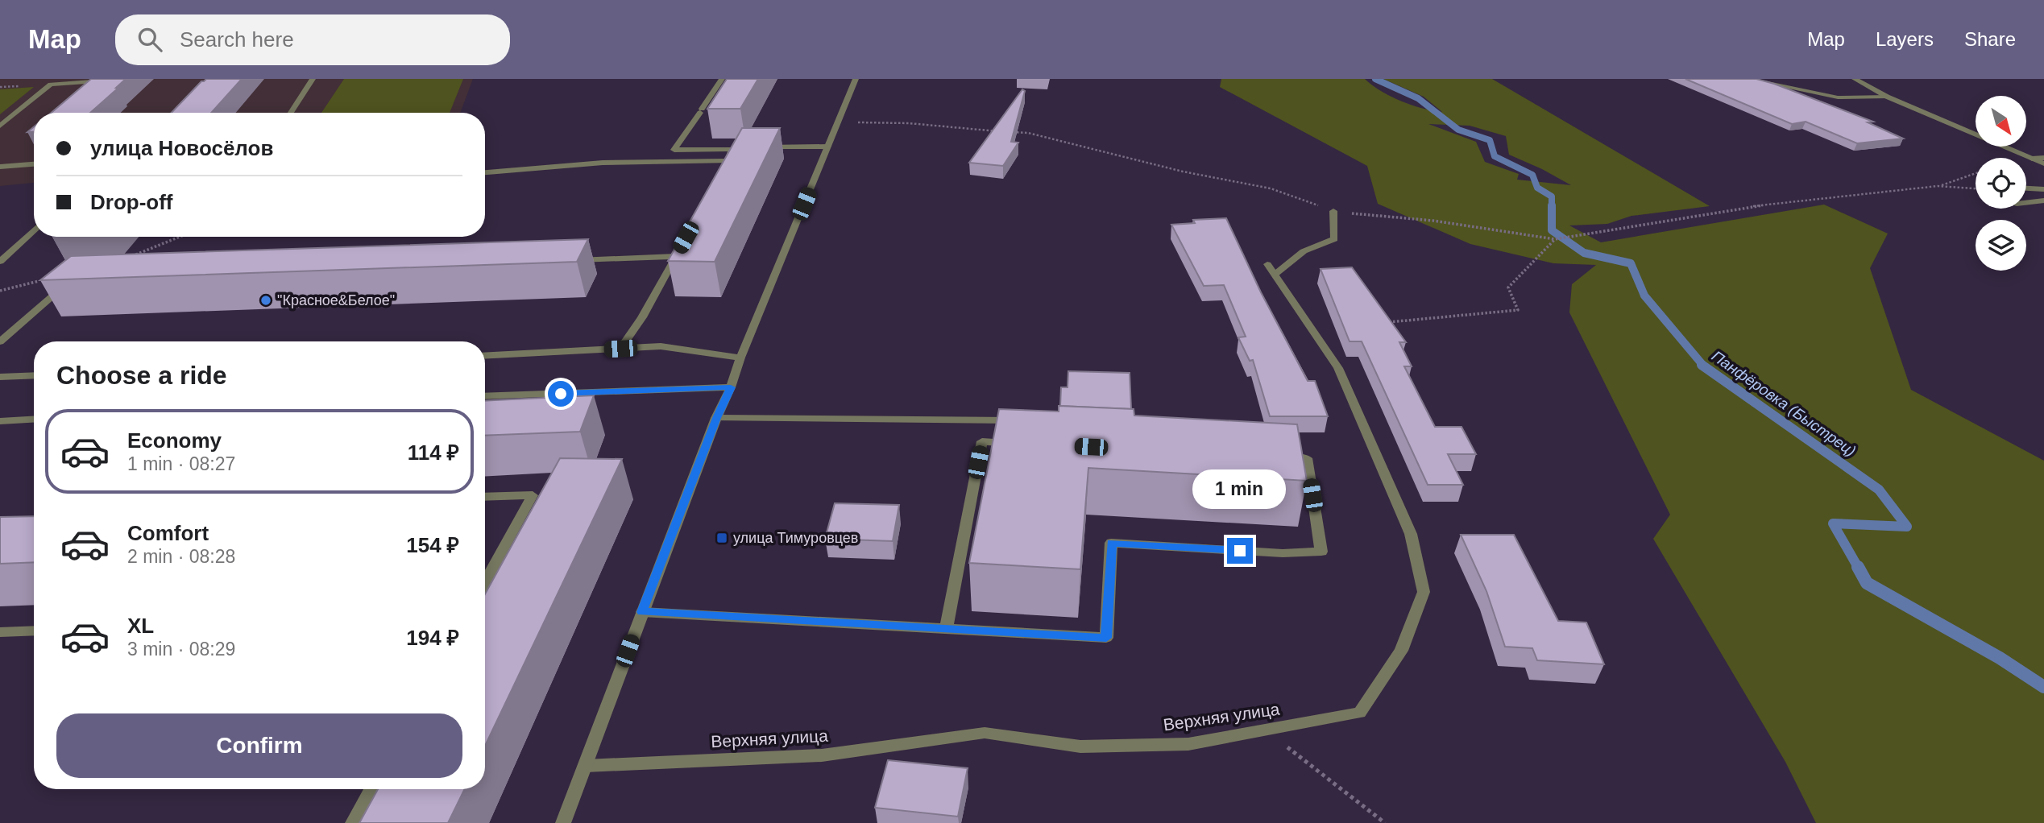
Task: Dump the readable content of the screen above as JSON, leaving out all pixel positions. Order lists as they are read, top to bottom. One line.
{"streets":{"street":["Верхняя улица"]},"water":["Панфёровка (Быстрец)"],"places":{"other":["\"Красное&Белое\""],"transit":["улица Тимуровцев"]},"north":"bottom right","page":{"header":"Map","search":"Search here","nav":["Map","Layers","Share"],"banner":["улица Новосёлов","Drop-off"],"heading":"Choose a ride","list":[{"name":"Economy","note":"1 min · 08:27","value":"114 ₽"},{"name":"Comfort","note":"2 min · 08:28","value":"154 ₽"},{"name":"XL","note":"3 min · 08:29","value":"194 ₽"}],"bubble":"1 min","buttons":"Confirm"}}
